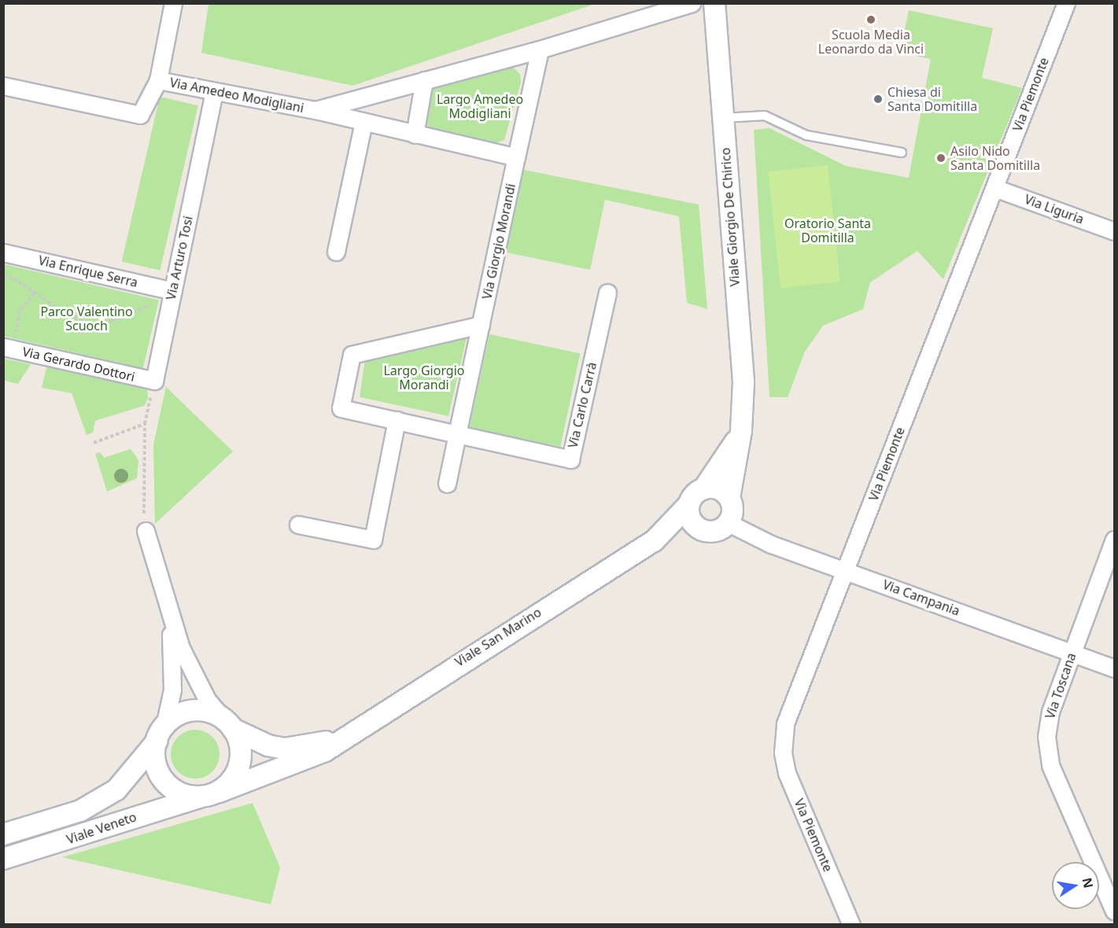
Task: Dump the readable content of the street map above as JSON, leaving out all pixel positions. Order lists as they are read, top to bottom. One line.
{"streets":{"street":["Via Piemonte","Via Amedeo Modigliani","Via Liguria","Viale Giorgio De Chirico","Via Giorgio Morandi","Via Arturo Tosi","Via Enrique Serra","Via Gerardo Dottori","Via Carlo Carrà","Via Campania","Viale San Marino","Via Toscana","Viale Veneto"]},"crossings":[["Via Piemonte","Via Liguria"],["Via Piemonte","Via Campania"],["Via Amedeo Modigliani","Via Arturo Tosi"],["Viale Giorgio De Chirico","Via Campania"],["Viale Giorgio De Chirico","Viale San Marino"],["Via Arturo Tosi","Via Enrique Serra"],["Via Arturo Tosi","Via Gerardo Dottori"],["Via Campania","Viale San Marino"],["Via Campania","Via Toscana"],["Viale San Marino","Viale Veneto"]],"parks":["Largo Amedeo Modigliani","Oratorio Santa Domitilla","Parco Valentino Scuoch","Largo Giorgio Morandi"],"places":["Scuola Media Leonardo da Vinci","Chiesa di Santa Domitilla","Asilo Nido Santa Domitilla"],"north":"right"}
